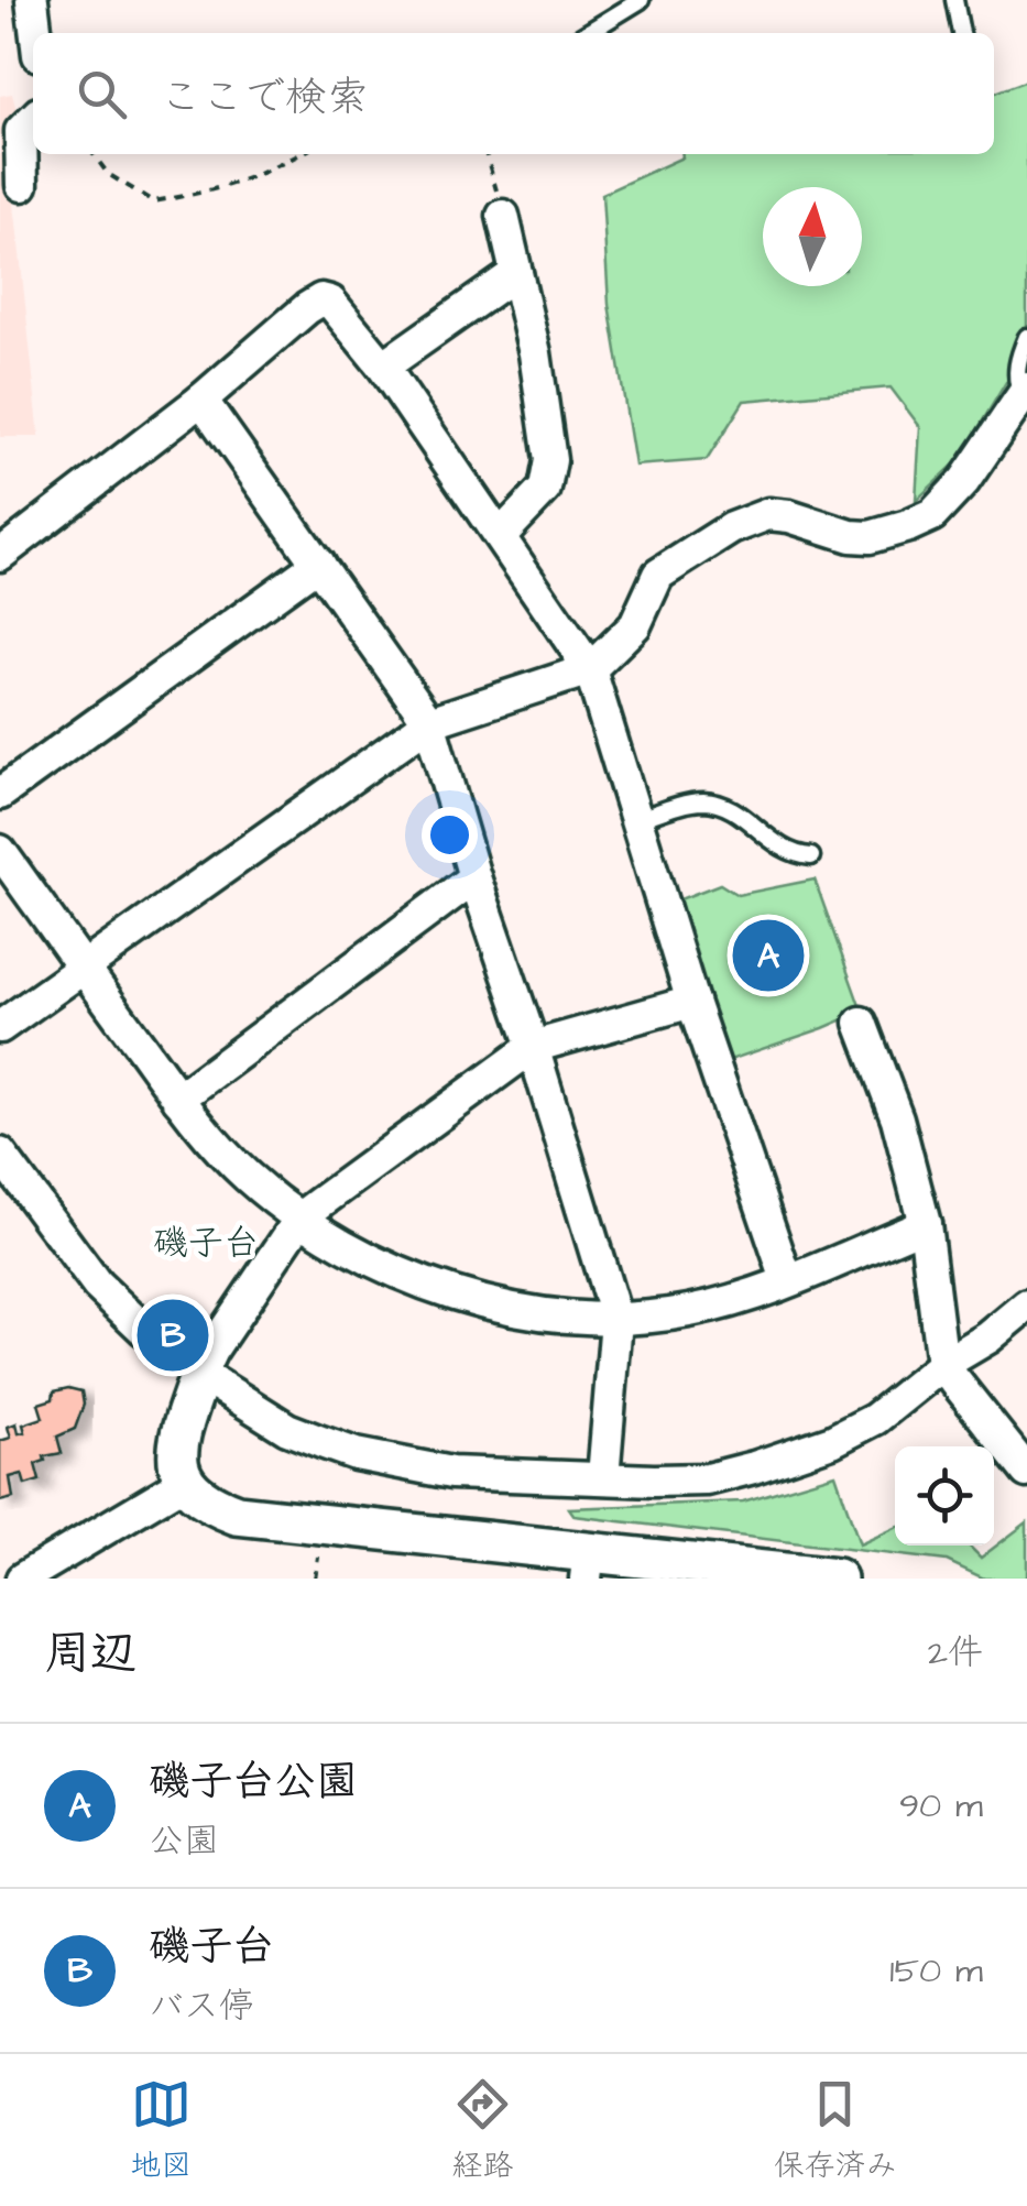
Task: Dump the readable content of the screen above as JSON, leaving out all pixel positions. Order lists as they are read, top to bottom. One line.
{"districts":["磯子台"],"north":"top","page":{"search":"ここで検索","pins":["A","B"],"heading":["周辺","2件"],"list":[{"mark":"A","name":"磯子台公園","note":"公園","value":"90 m"},{"mark":"B","name":"磯子台","note":"バス停","value":"150 m"}],"nav":["地図","経路","保存済み"]}}
